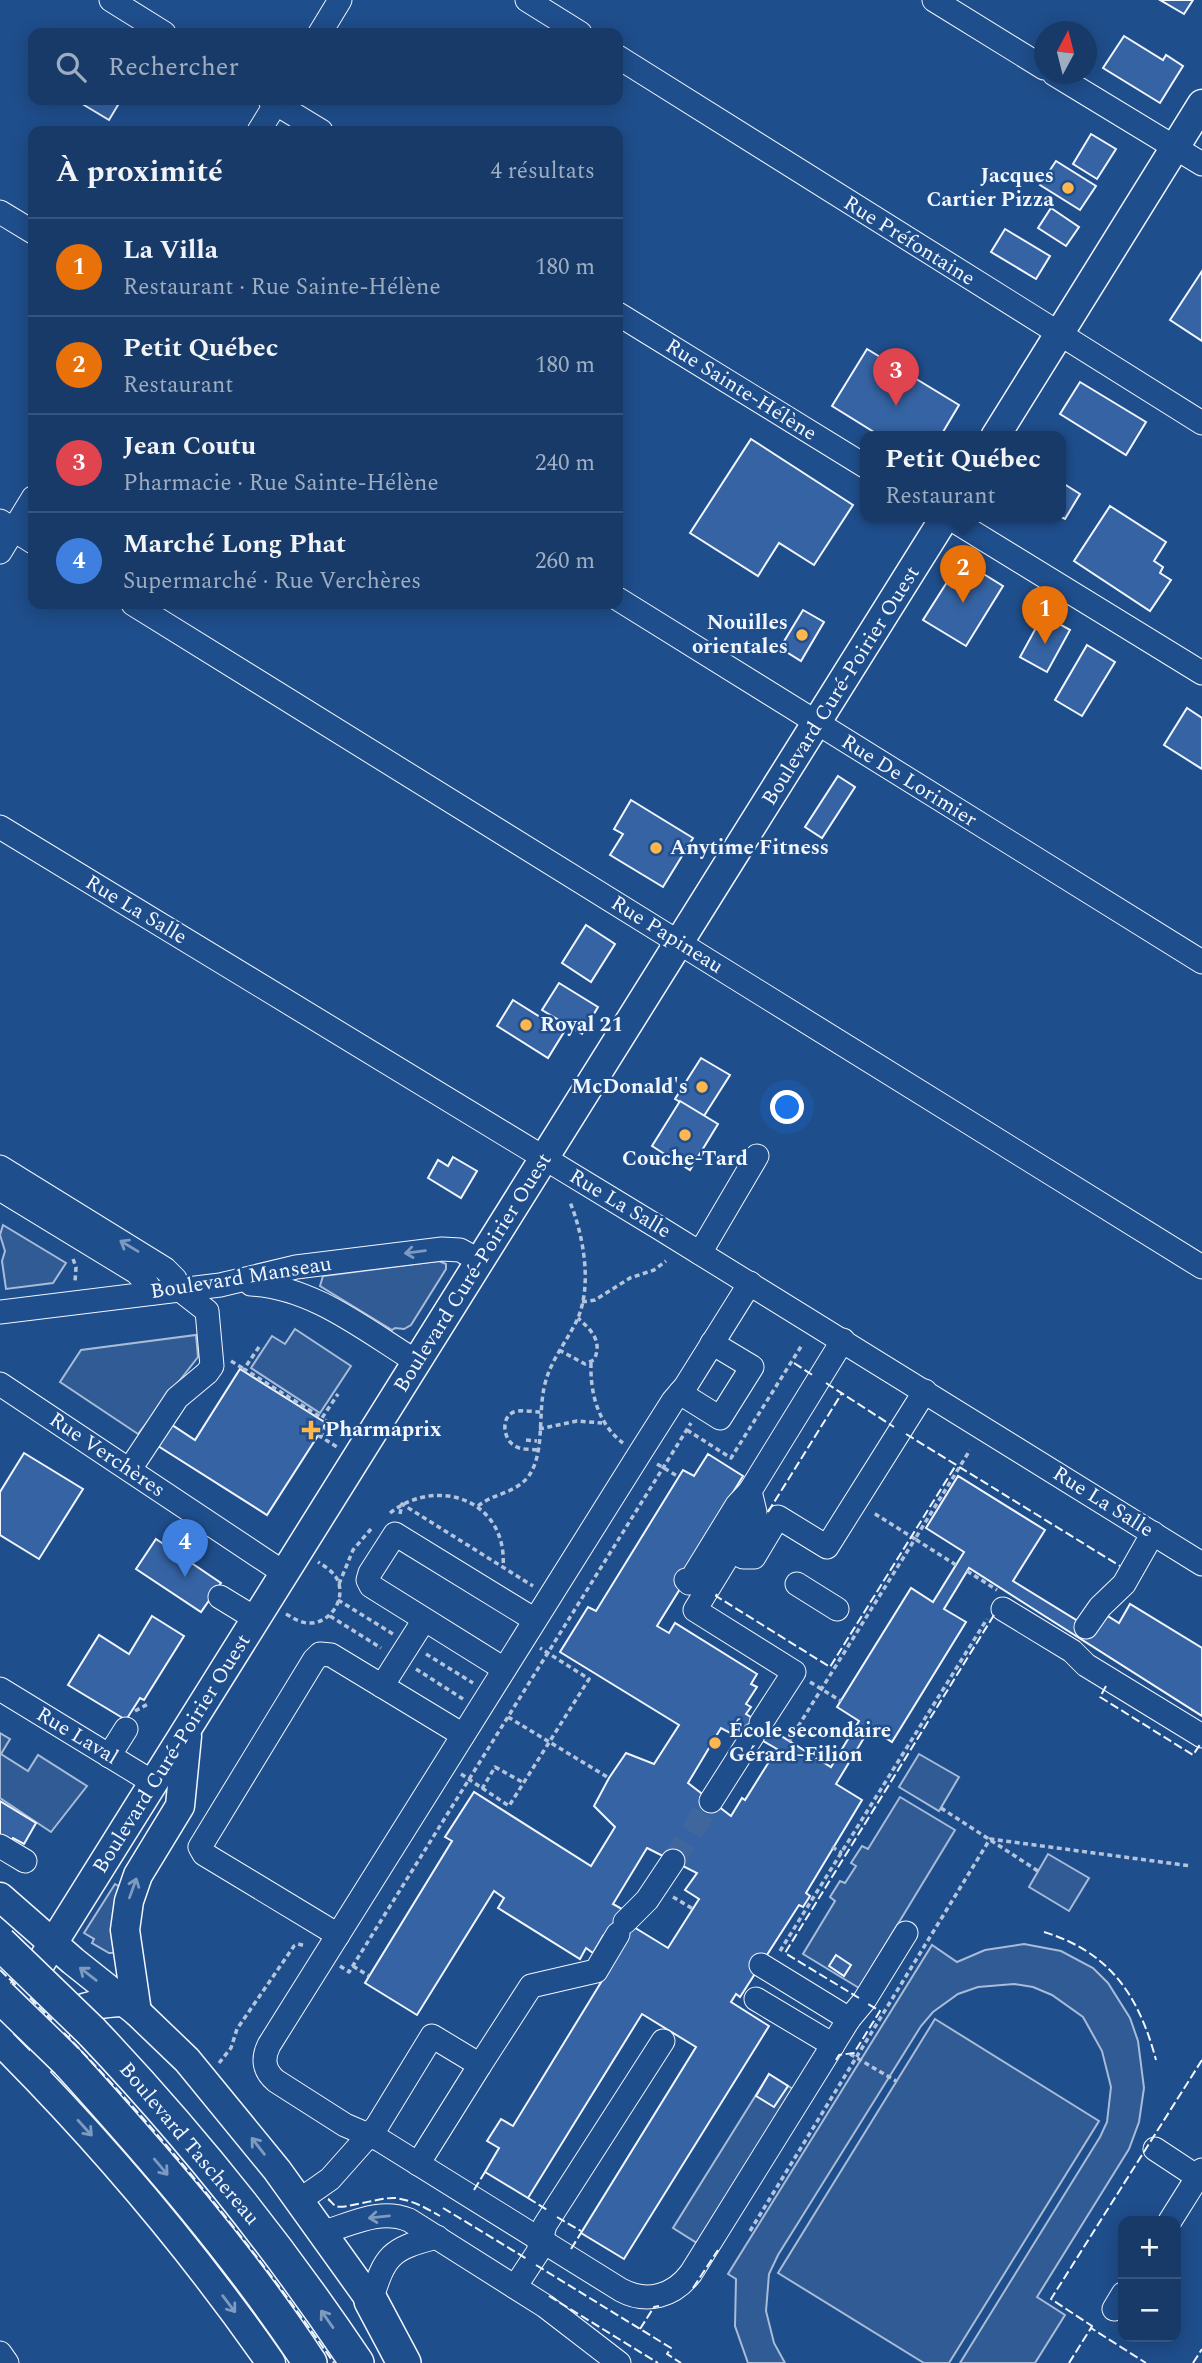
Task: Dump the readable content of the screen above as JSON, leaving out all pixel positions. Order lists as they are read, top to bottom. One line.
{"streets":{"highway":["Boulevard Taschereau"],"main road":["Boulevard Curé-Poirier Ouest"],"street":["Rue Préfontaine","Rue Sainte-Hélène","Rue De Lorimier","Rue La Salle","Rue Papineau","Boulevard Manseau","Rue Verchères","Rue Laval"]},"crossings":[["Boulevard Curé-Poirier Ouest","Rue De Lorimier"],["Boulevard Curé-Poirier Ouest","Rue La Salle"],["Boulevard Curé-Poirier Ouest","Rue Papineau"],["Boulevard Curé-Poirier Ouest","Boulevard Manseau"],["Boulevard Curé-Poirier Ouest","Rue Verchères"],["Boulevard Curé-Poirier Ouest","Rue Laval"]],"one_way":["Boulevard Manseau"],"places":{"other":["Jacques Cartier Pizza","Nouilles orientales","Anytime Fitness","Royal 21","McDonald's","Couche-Tard","École secondaire Gérard-Filion"],"health":["Pharmaprix"]},"north":"top","page":{"search":"Rechercher","heading":["À proximité","4 résultats"],"list":[{"mark":"1","name":"La Villa","note":"Restaurant · Rue Sainte-Hélène","value":"180 m"},{"mark":"2","name":"Petit Québec","note":"Restaurant","value":"180 m"},{"mark":"3","name":"Jean Coutu","note":"Pharmacie · Rue Sainte-Hélène","value":"240 m"},{"mark":"4","name":"Marché Long Phat","note":"Supermarché · Rue Verchères","value":"260 m"}],"pins":["3","2","1","4"],"popup":["Petit Québec","Restaurant"],"map_buttons":["+","−"]}}
